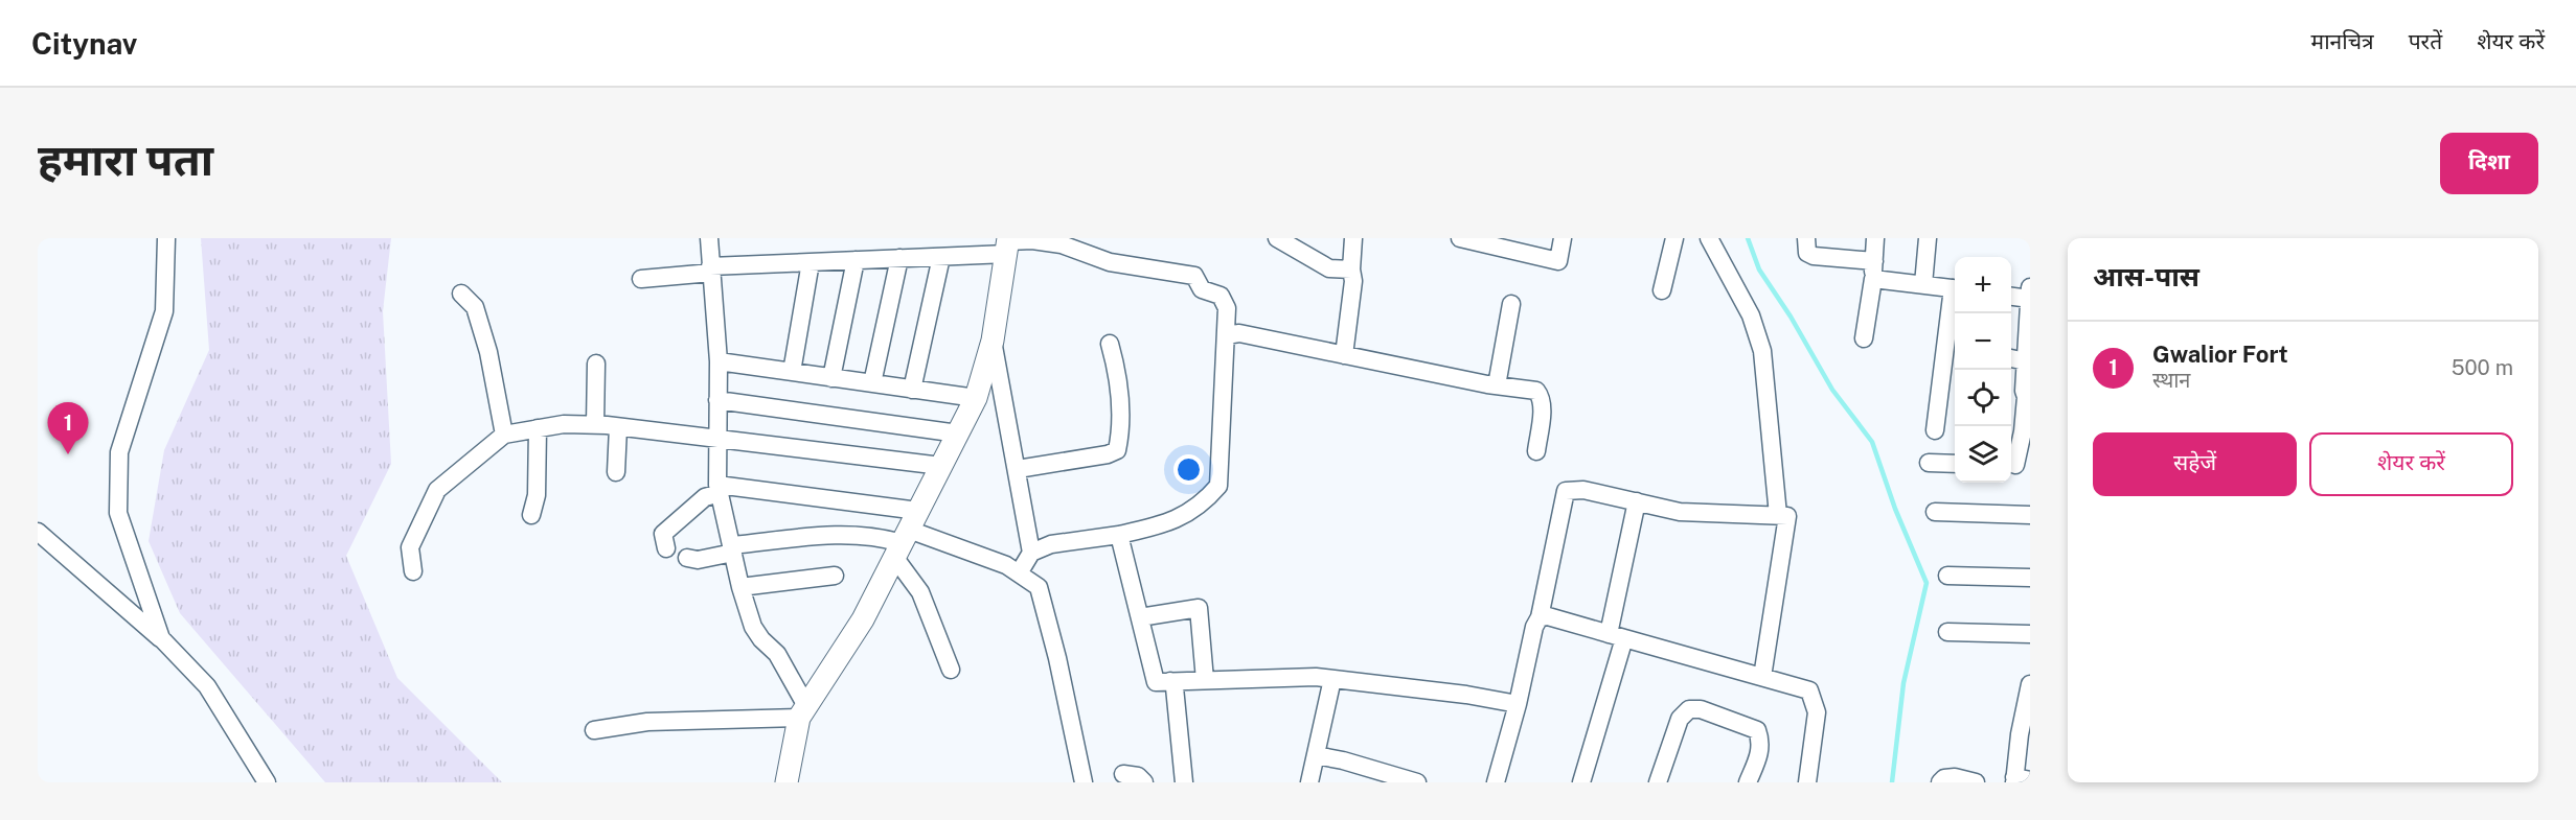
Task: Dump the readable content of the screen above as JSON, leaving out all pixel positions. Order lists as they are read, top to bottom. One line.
{"page":{"header":"Citynav","nav":["मानचित्र","परतें","शेयर करें"],"buttons":["दिशा",["सहेजें","शेयर करें"]],"title":"हमारा पता","heading":"आस-पास","map_buttons":["+","−"],"list":[{"mark":"1","name":"Gwalior Fort","note":"स्थान","value":"500 m"}],"pins":"1"}}
